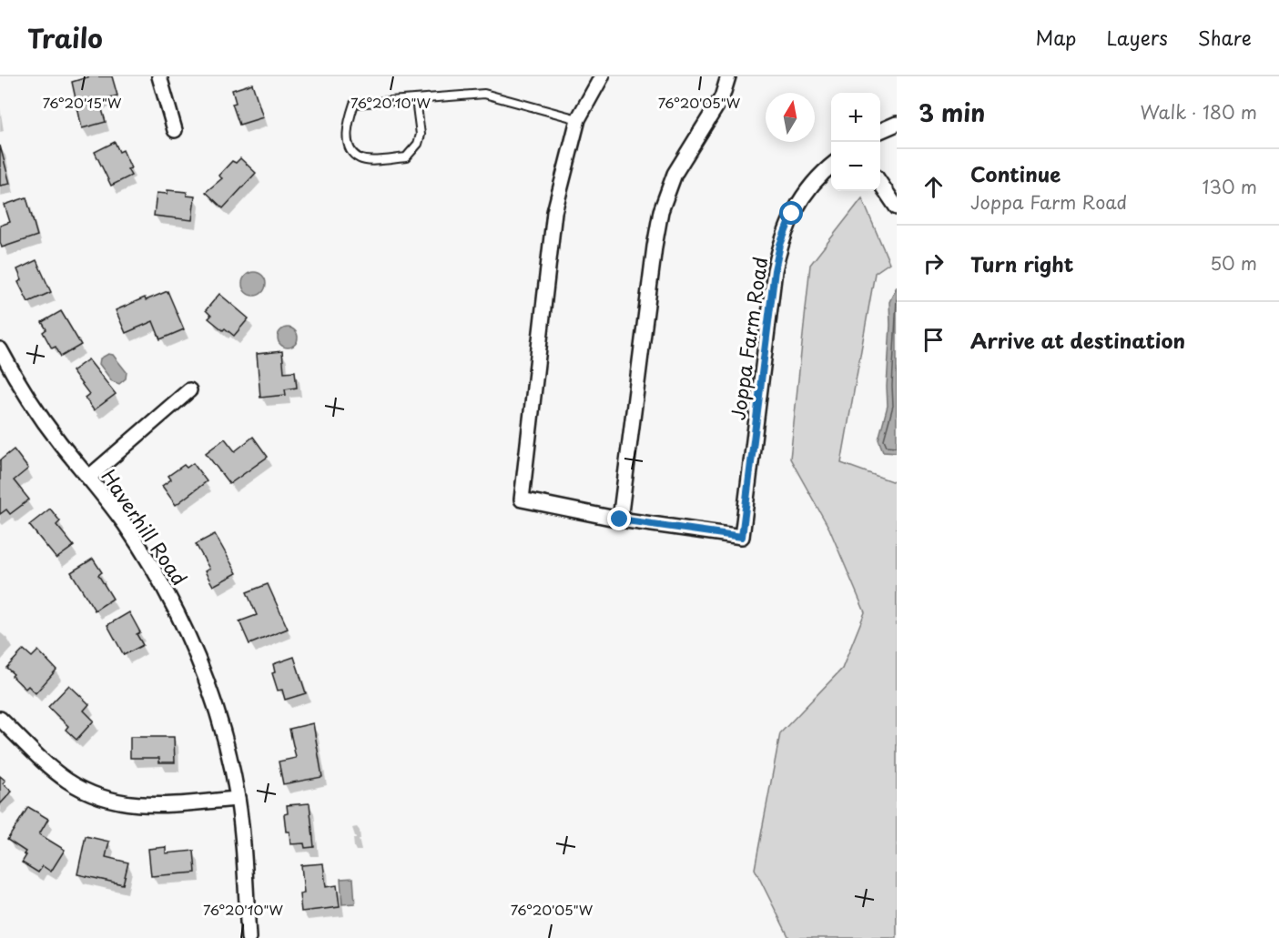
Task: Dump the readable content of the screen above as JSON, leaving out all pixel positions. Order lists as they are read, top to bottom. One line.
{"streets":{"street":["Joppa Farm Road","Haverhill Road"]},"north":"top","page":{"header":"Trailo","nav":["Map","Layers","Share"],"heading":["3 min","Walk · 180 m"],"map_buttons":["+","−"],"list":[["Continue","Joppa Farm Road","130 m"],["Turn right","50 m"],"Arrive at destination"]},"coordinates":["76°20'15\"W","76°20'10\"W","76°20'05\"W"]}
